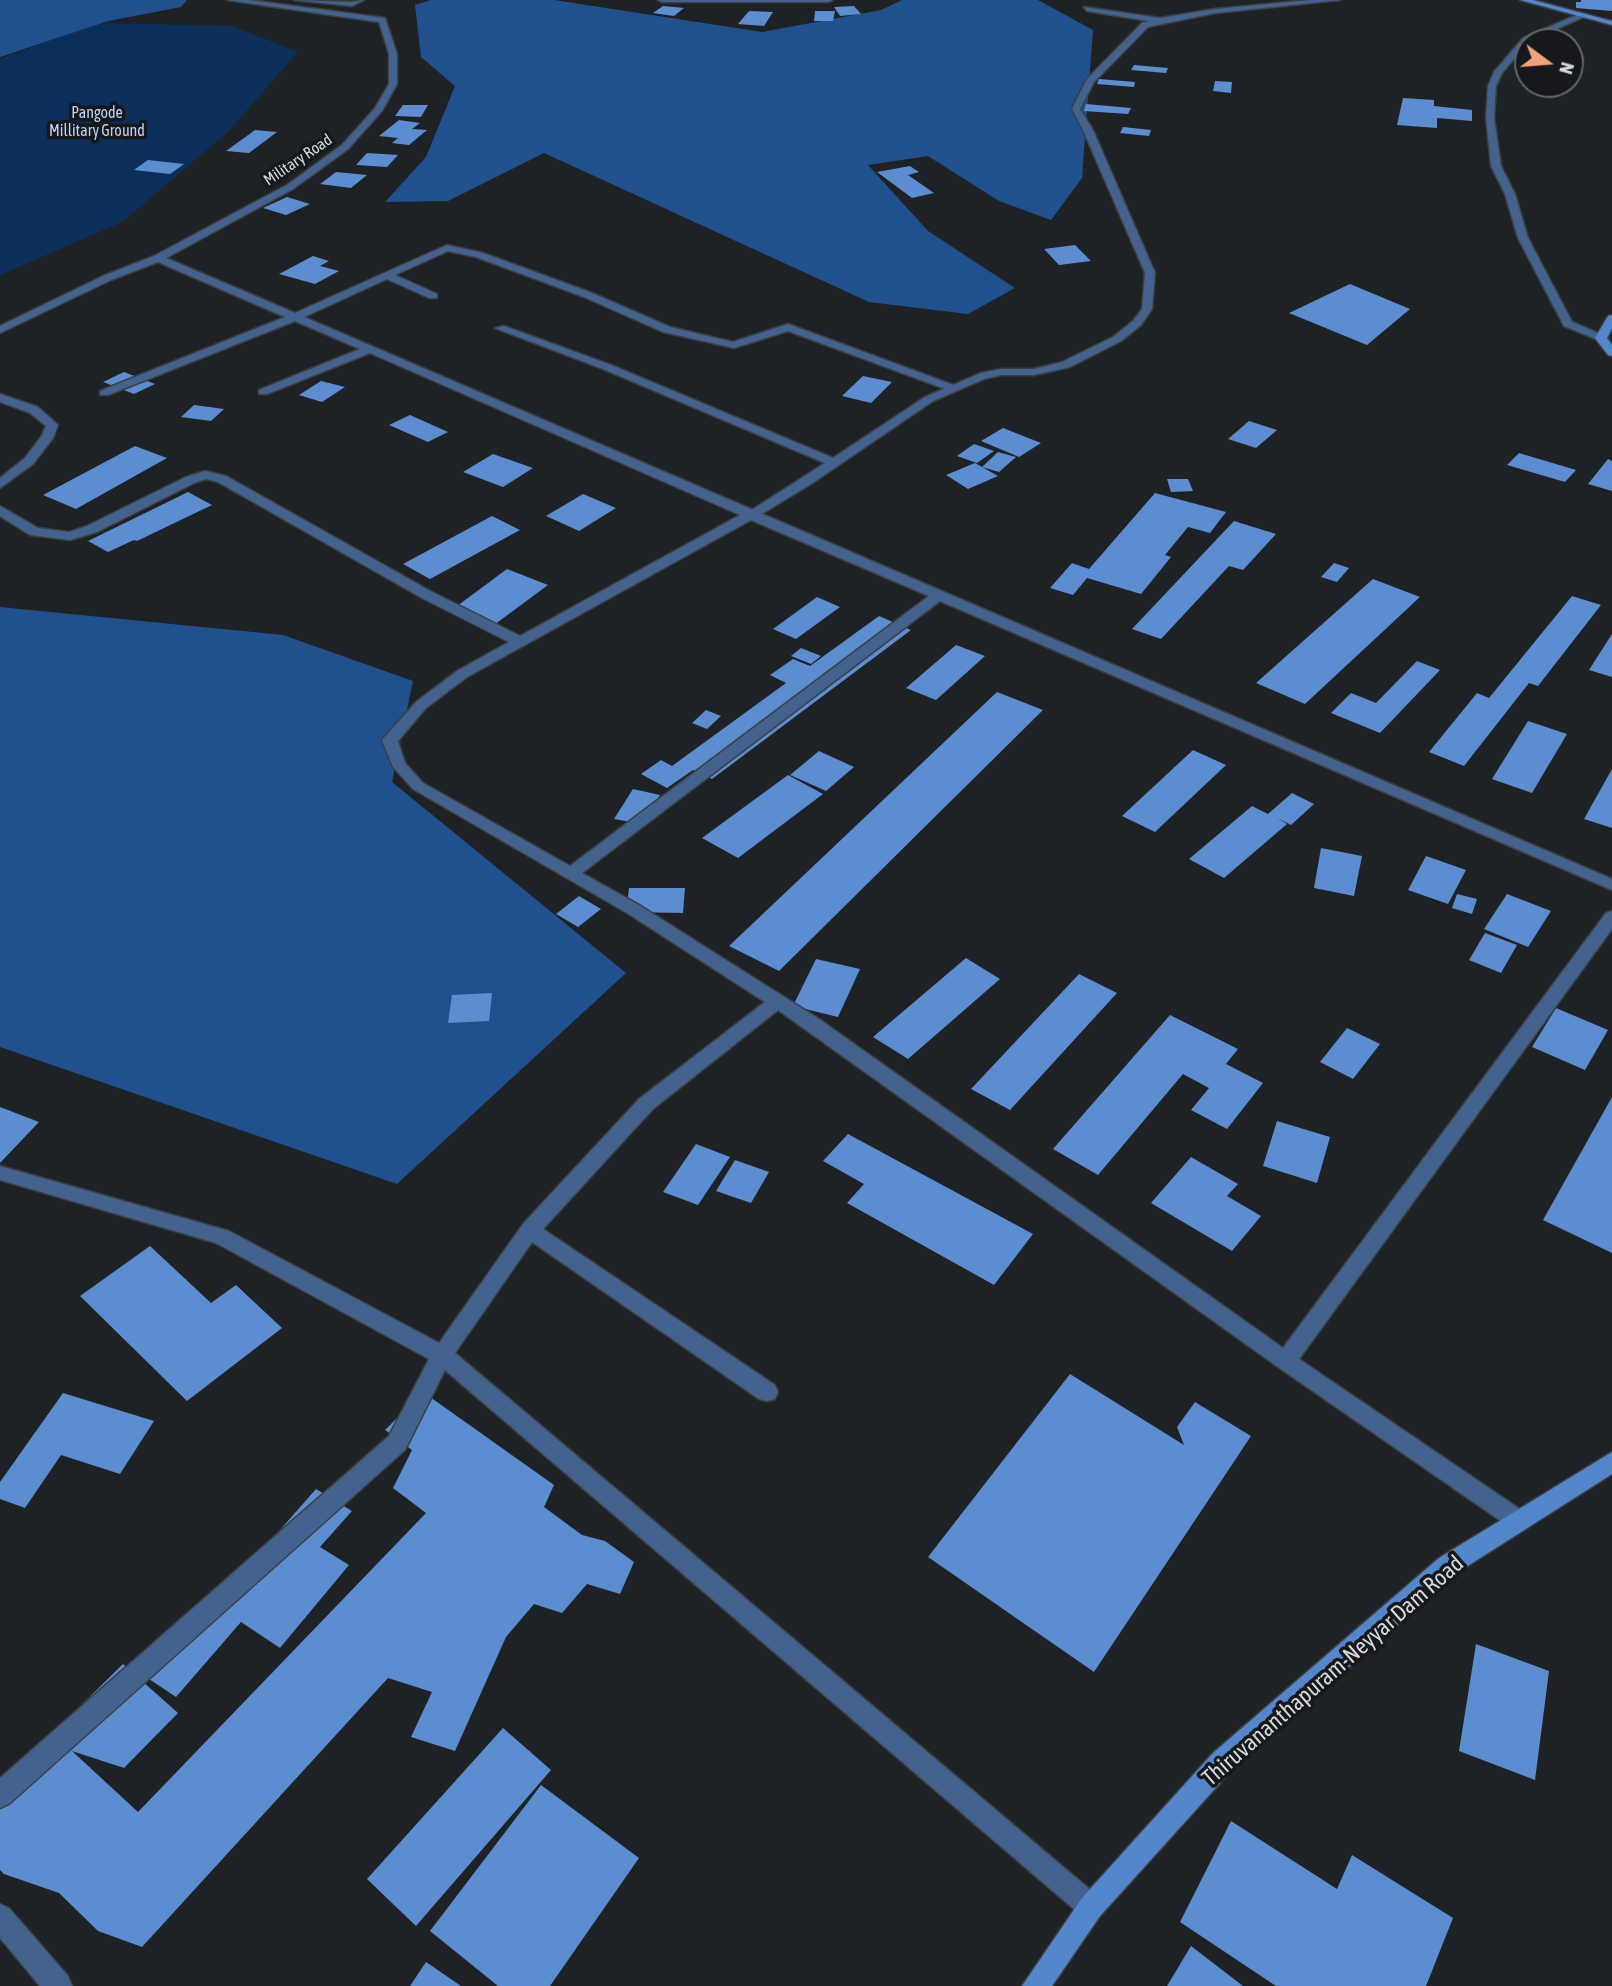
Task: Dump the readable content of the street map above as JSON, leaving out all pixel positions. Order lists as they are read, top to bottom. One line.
{"streets":{"main road":["Thiruvananthapuram-Neyyar Dam Road"],"street":["Military Road"]},"parks":["Pangode Millitary Ground"],"north":"right"}
